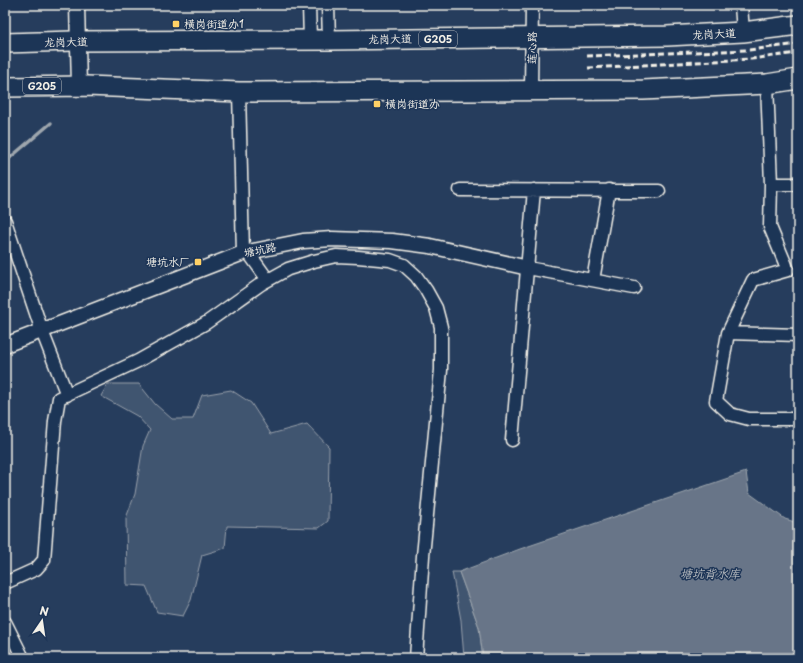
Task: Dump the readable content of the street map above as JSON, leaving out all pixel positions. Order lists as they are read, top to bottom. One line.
{"streets":{"highway":["龙岗大道","G205"],"street":["莲心路","塘坑路"]},"crossings":[["龙岗大道","莲心路"],["G205","莲心路"]],"water":["塘坑背水库"],"places":{"transit":["横岗街道办1","横岗街道办","塘坑水厂"]},"north":"top"}
